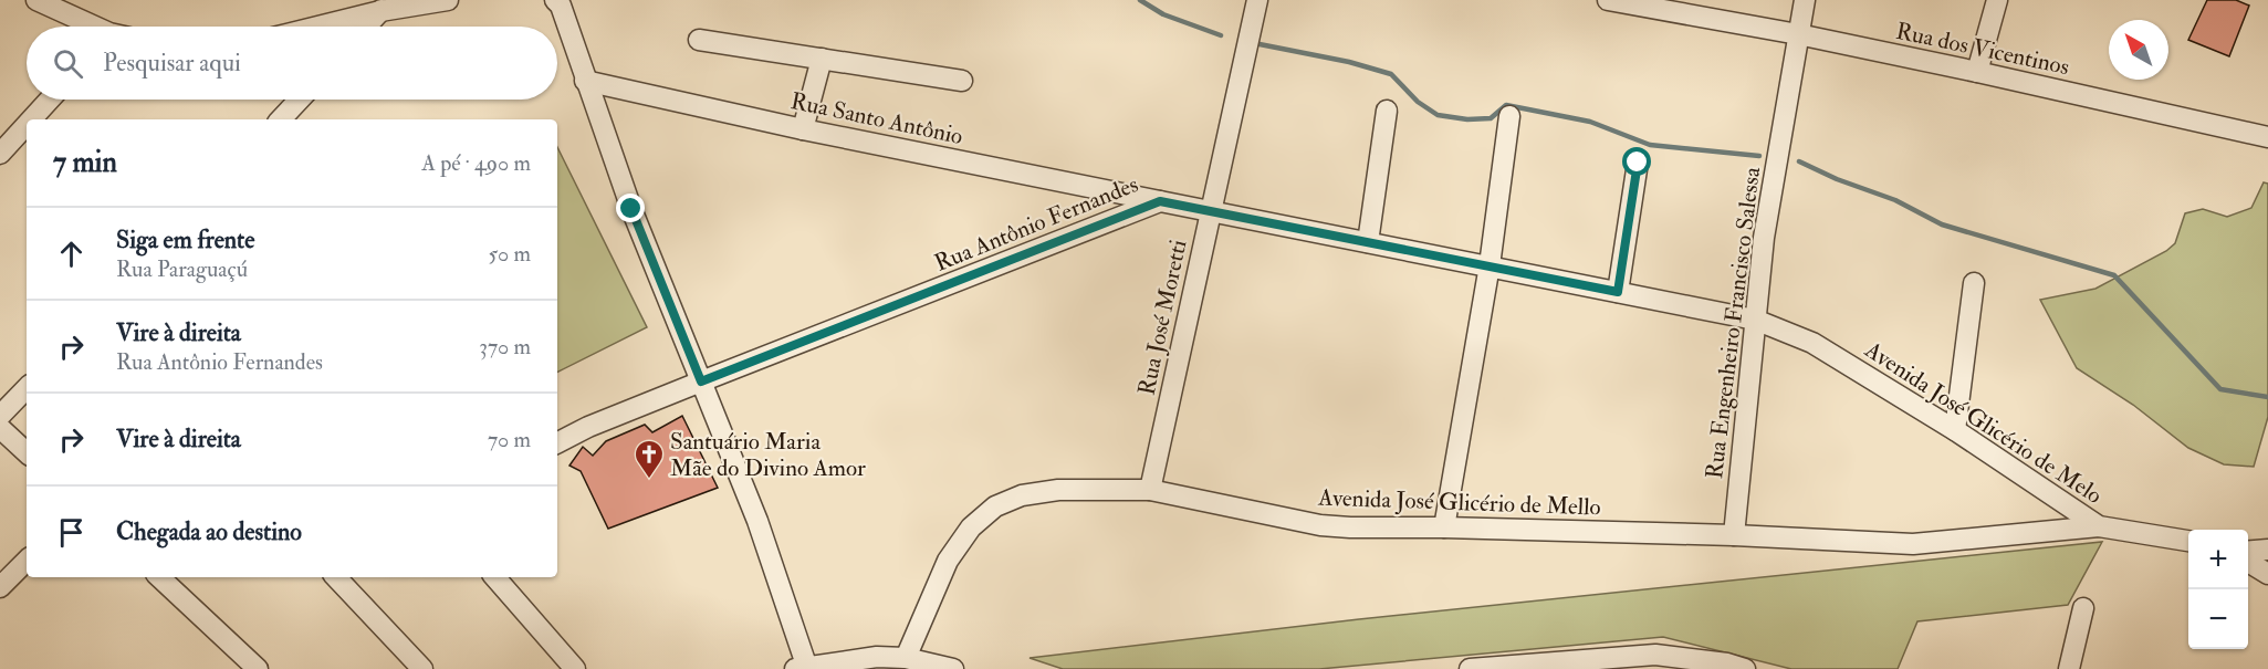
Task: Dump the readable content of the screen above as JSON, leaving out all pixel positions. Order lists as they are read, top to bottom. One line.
{"streets":{"street":["Rua dos Vicentinos","Rua Santo Antônio","Rua Antônio Fernandes","Rua José Moretti","Rua Engenheiro Francisco Salessa","Avenida José Glicério de Melo","Avenida José Glicério de Mello"]},"crossings":[["Rua dos Vicentinos","Rua Engenheiro Francisco Salessa"],["Rua Santo Antônio","Rua Antônio Fernandes"],["Rua Antônio Fernandes","Rua José Moretti"],["Rua Antônio Fernandes","Rua Engenheiro Francisco Salessa"],["Rua Antônio Fernandes","Avenida José Glicério de Melo"],["Rua José Moretti","Avenida José Glicério de Mello"],["Rua Engenheiro Francisco Salessa","Avenida José Glicério de Melo"],["Rua Engenheiro Francisco Salessa","Avenida José Glicério de Mello"],["Avenida José Glicério de Melo","Avenida José Glicério de Mello"]],"places":{"church":["Santuário Maria Mãe do Divino Amor"]},"north":"top left","page":{"search":"Pesquisar aqui","heading":["7 min","A pé · 490 m"],"list":[["Siga em frente","Rua Paraguaçú","50 m"],["Vire à direita","Rua Antônio Fernandes","370 m"],["Vire à direita","70 m"],"Chegada ao destino"],"map_buttons":["+","−"]}}
